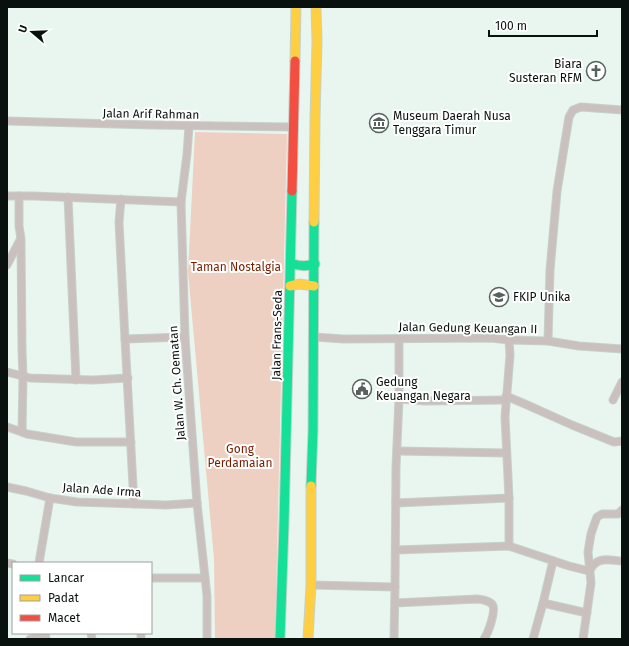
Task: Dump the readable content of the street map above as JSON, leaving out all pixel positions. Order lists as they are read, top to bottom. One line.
{"streets":{"main road":["Jalan Frans-Seda"],"street":["Jalan Arif Rahman","Jalan Gedung Keuangan II","Jalan W. Ch. Oematan","Jalan Ade Irma"]},"crossings":[["Jalan Arif Rahman","Jalan Frans-Seda"],["Jalan Arif Rahman","Jalan W. Ch. Oematan"],["Jalan W. Ch. Oematan","Jalan Ade Irma"]],"parks":["Taman Nostalgia","Gong Perdamaian"],"places":{"church":["Biara Susteran RFM"],"museum":["Museum Daerah Nusa Tenggara Timur"],"school or university":["FKIP Unika"],"public building":["Gedung Keuangan Negara"]},"legend":["Lancar","Padat","Macet"],"scale_bar":"100 m","north":"left"}
